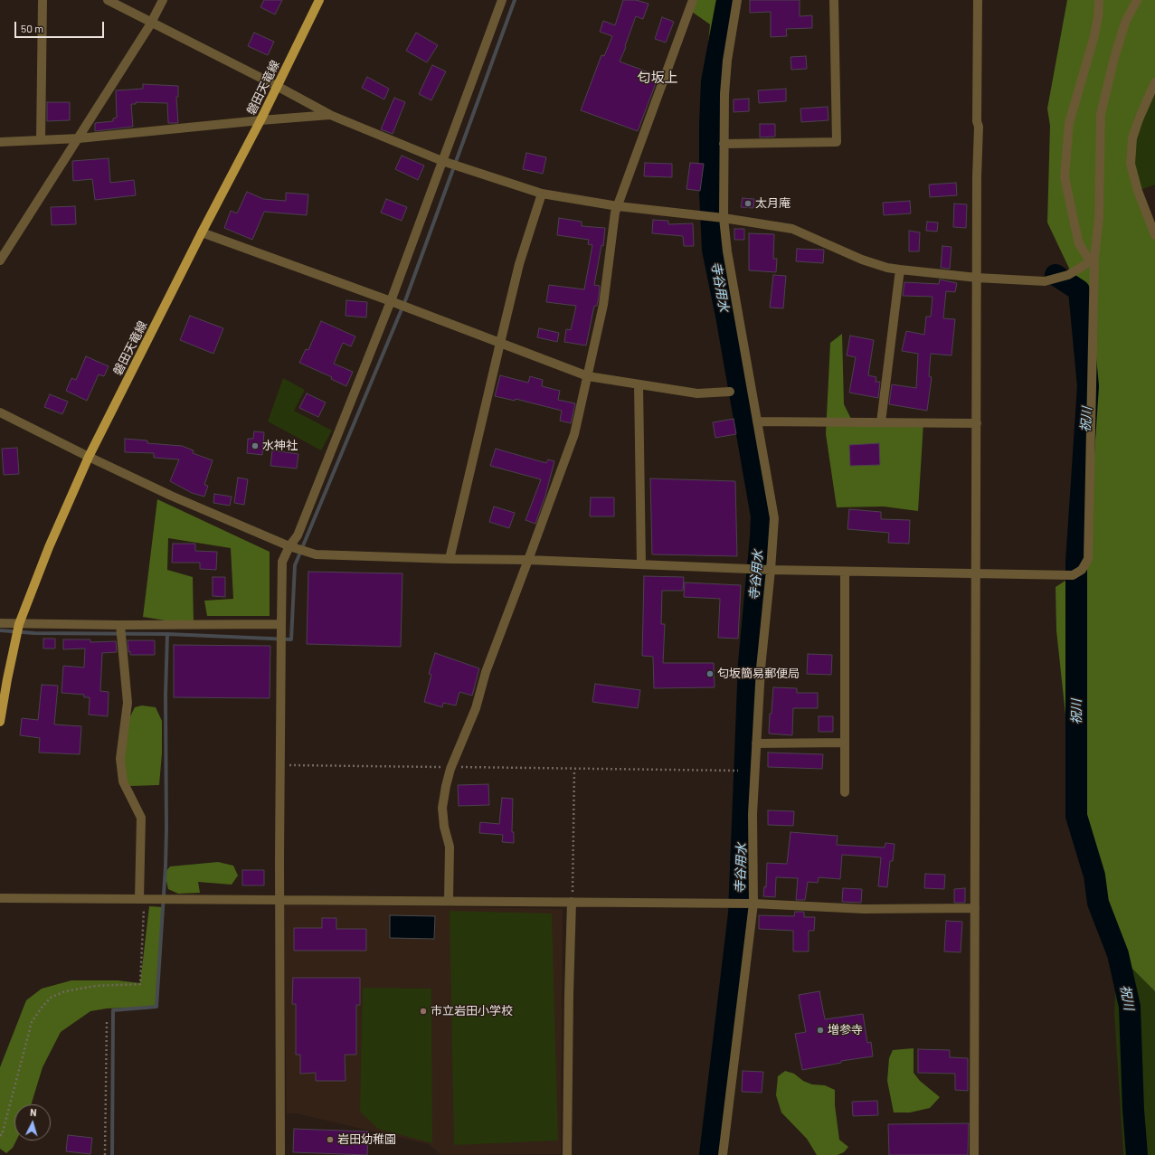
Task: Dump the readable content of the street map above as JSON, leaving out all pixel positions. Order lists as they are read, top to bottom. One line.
{"streets":{"main road":["磐田天竜線"]},"districts":["匂坂上"],"water":["寺谷用水","祝川"],"places":["太月庵","水神社","匂坂簡易郵便局","市立岩田小学校","増参寺","岩田幼稚園"],"scale_bar":"50 m","north":"top"}
